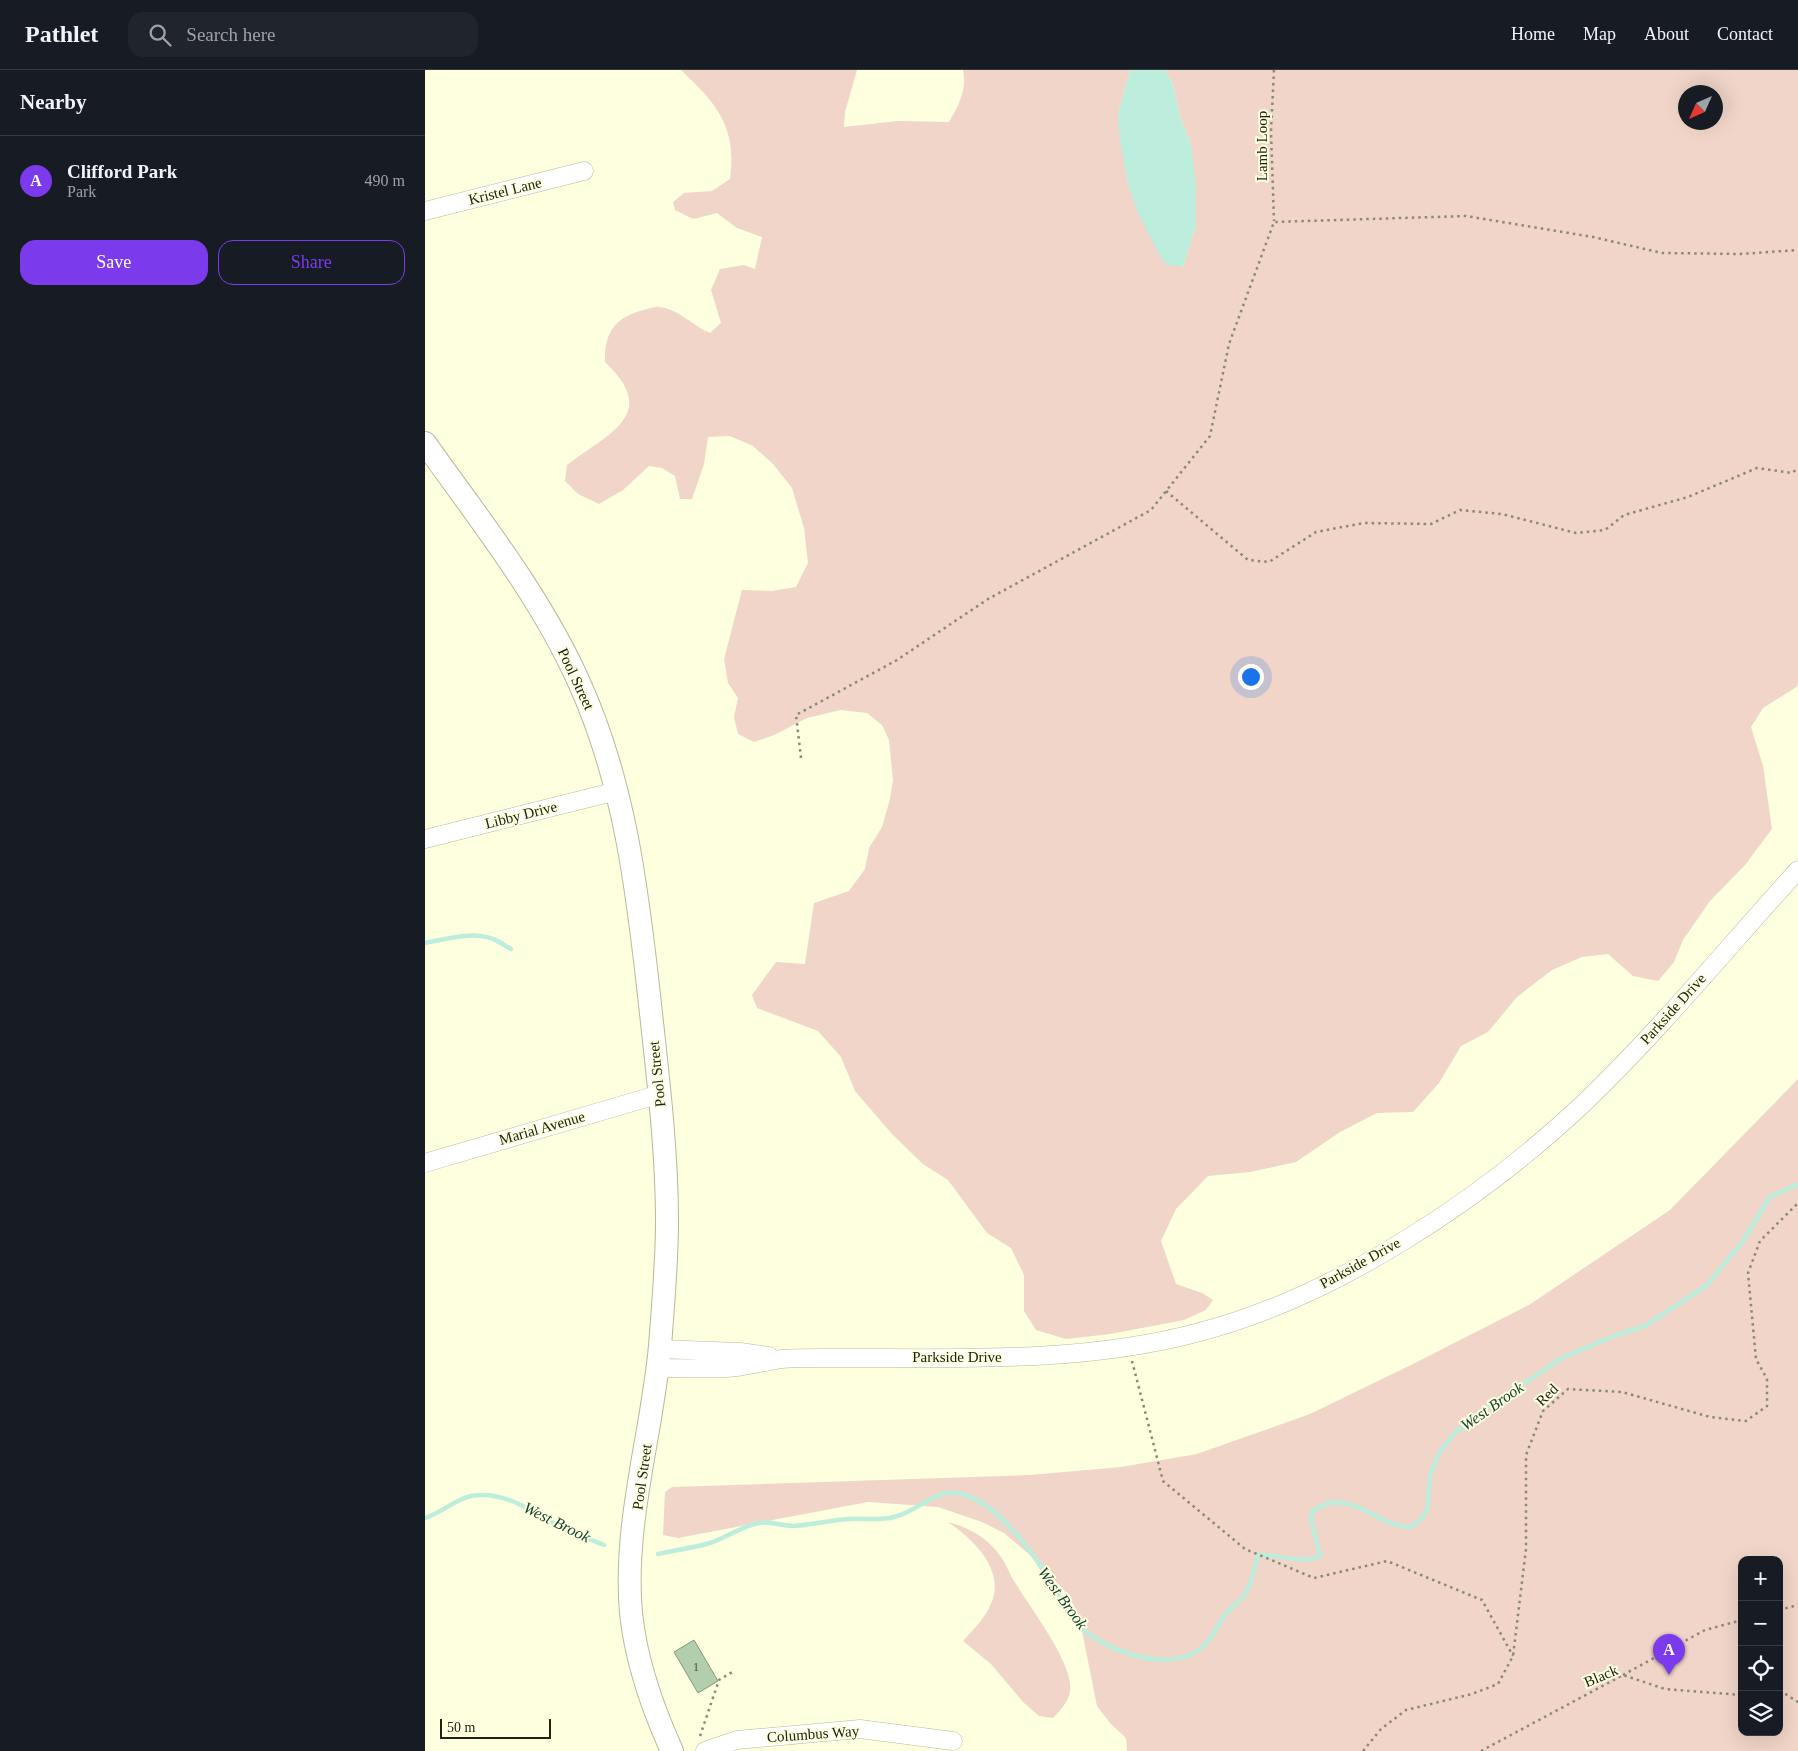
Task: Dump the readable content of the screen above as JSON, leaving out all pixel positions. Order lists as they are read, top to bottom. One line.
{"streets":{"main road":["Pool Street"],"street":["Kristel Lane","Libby Drive","Parkside Drive","Marial Avenue","Columbus Way"],"path":["Lamb Loop","Red","Black"]},"crossings":[["Pool Street","Libby Drive"],["Pool Street","Parkside Drive"],["Pool Street","Marial Avenue"]],"water":["West Brook"],"house_numbers":["1"],"scale_bar":"50 m","north":"bottom left","page":{"header":"Pathlet","search":"Search here","nav":["Home","Map","About","Contact"],"heading":"Nearby","list":[{"mark":"A","name":"Clifford Park","note":"Park","value":"490 m"}],"buttons":["Save","Share"],"map_buttons":["+","−"],"pins":"A","scale":"50 m"}}
